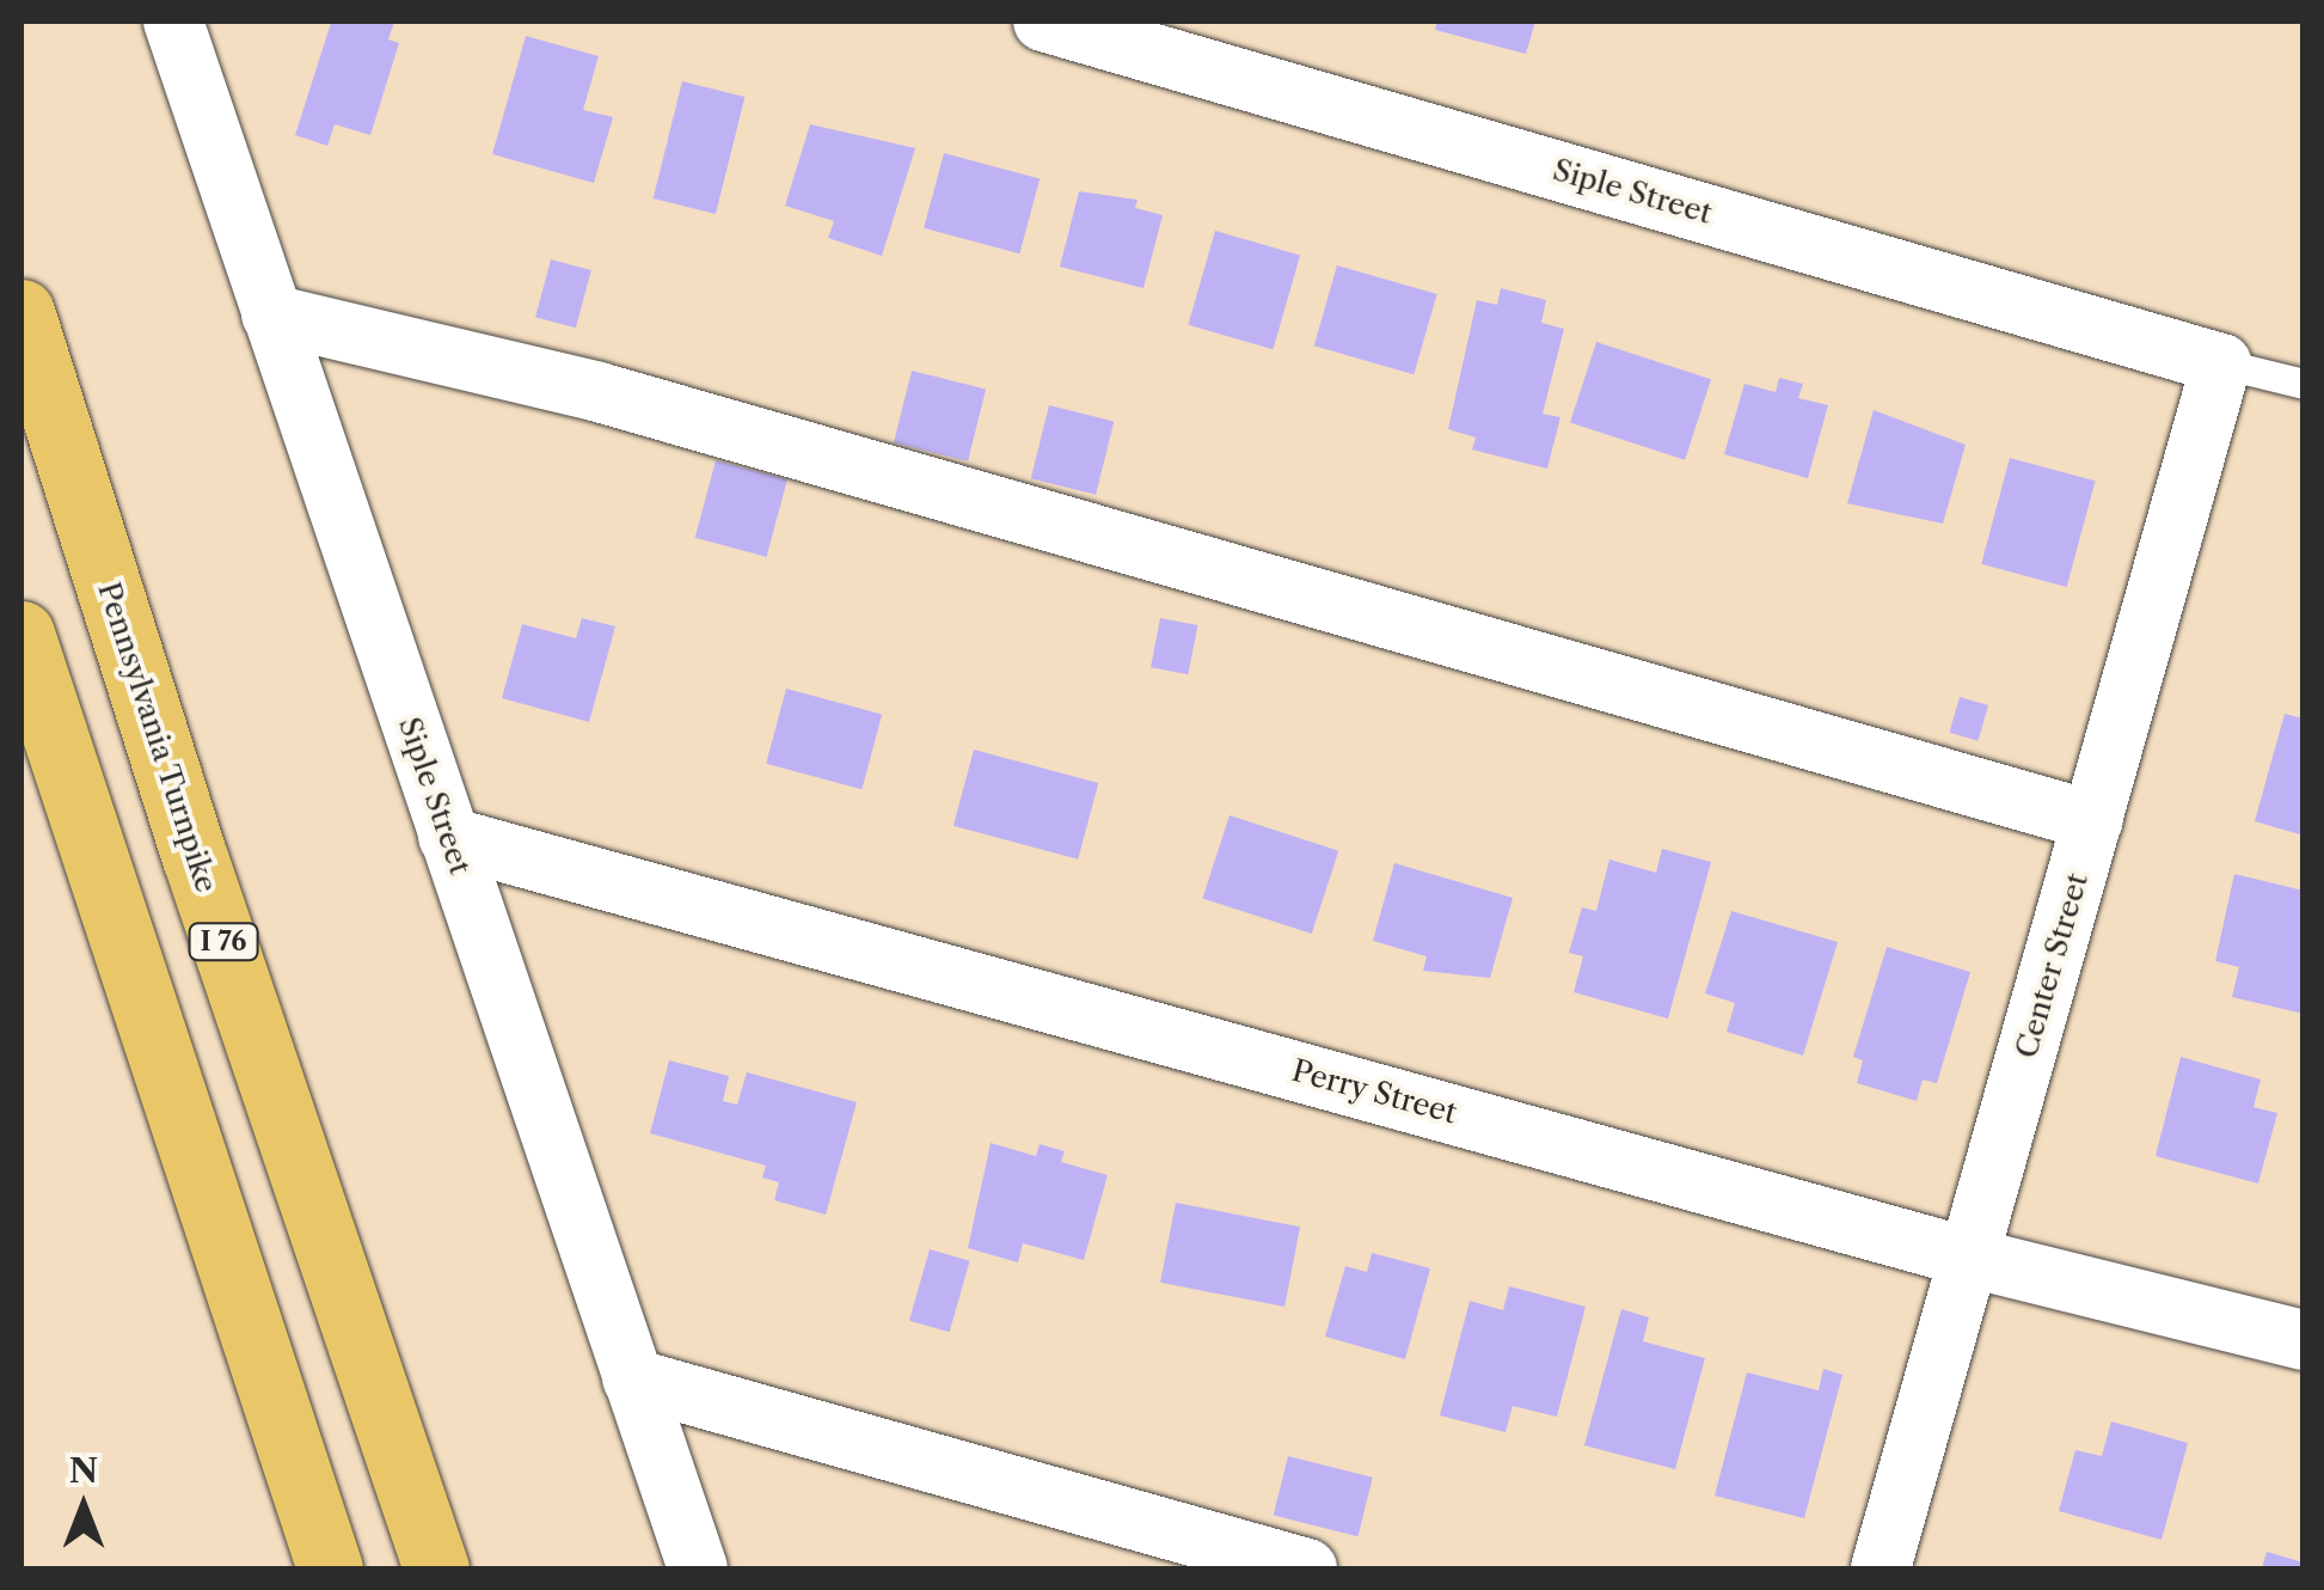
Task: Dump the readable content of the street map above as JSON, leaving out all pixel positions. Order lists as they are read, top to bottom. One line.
{"streets":{"highway":["Pennsylvania Turnpike","I 76"],"street":["Siple Street","Center Street","Perry Street"]},"crossings":[["Siple Street","Center Street"],["Siple Street","Perry Street"],["Center Street","Perry Street"]],"north":"top"}
